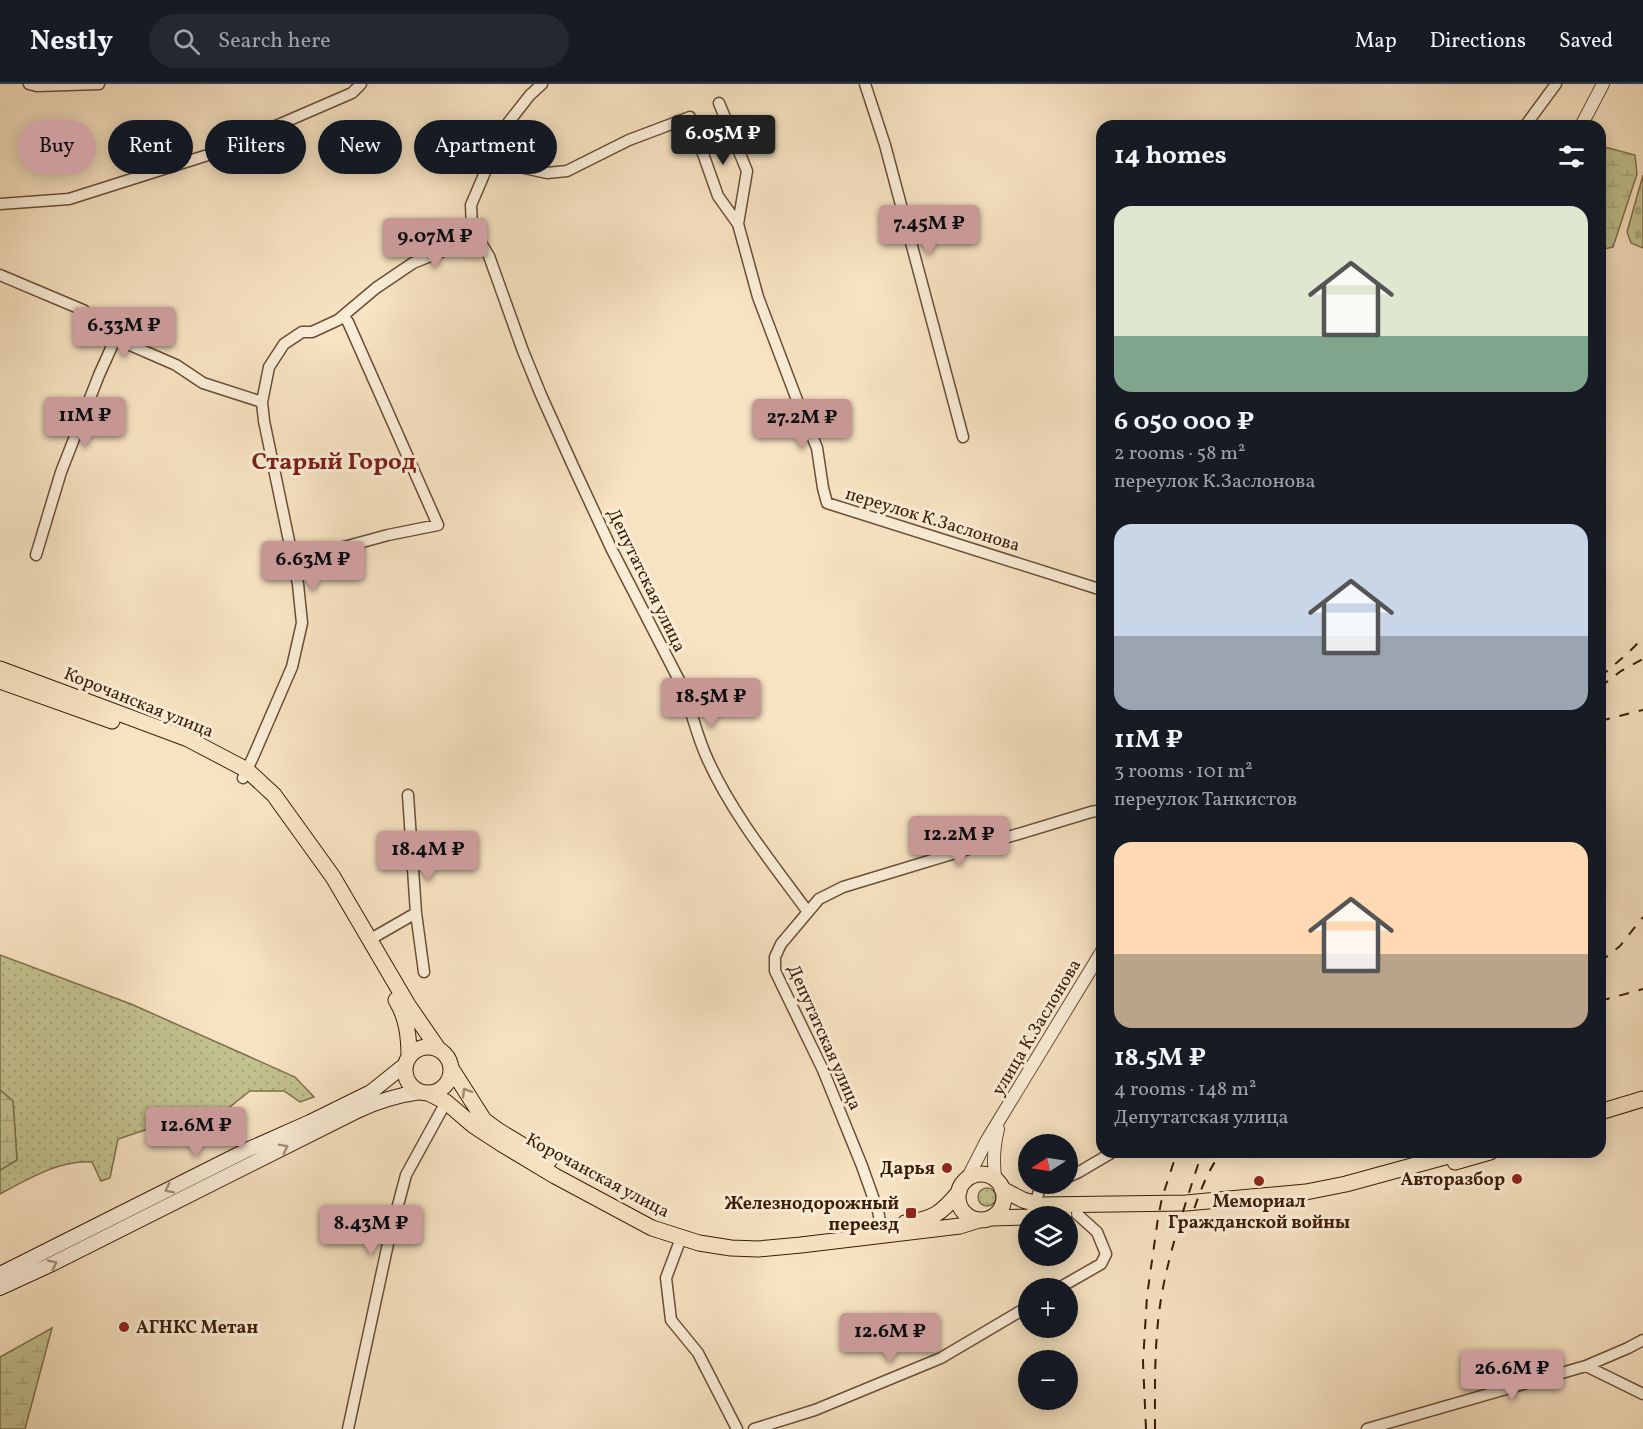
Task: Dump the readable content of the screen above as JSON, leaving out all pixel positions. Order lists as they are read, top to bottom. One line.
{"streets":{"main road":["Корочанская улица"],"street":["переулок К.Заслонова","Депутатская улица","улица К.Заслонова"]},"crossings":[["Депутатская улица","Корочанская улица"],["Корочанская улица","улица К.Заслонова"]],"districts":["Старый Город"],"places":{"other":["Дарья","Авторазбор","Мемориал Гражданской войны","АГНКС Метан"],"transit":["Железнодорожный переезд"]},"north":"left","page":{"header":"Nestly","search":"Search here","nav":["Map","Directions","Saved"],"price":["6.05M ₽","7.45M ₽","9.07M ₽","6.33M ₽","11M ₽","27.2M ₽","6.63M ₽","18.5M ₽","12.2M ₽","18.4M ₽","12.6M ₽","8.43M ₽","12.6M ₽","26.6M ₽"],"chip":["Buy","Rent","Filters","New","Apartment"],"heading":"14 homes","list":[{"name":"6 050 000 ₽","note":"2 rooms · 58 m² · переулок К.Заслонова"},{"name":"11M ₽","note":"3 rooms · 101 m² · переулок Танкистов"},{"name":"18.5M ₽","note":"4 rooms · 148 m² · Депутатская улица"}],"map_buttons":["+","−"]}}
